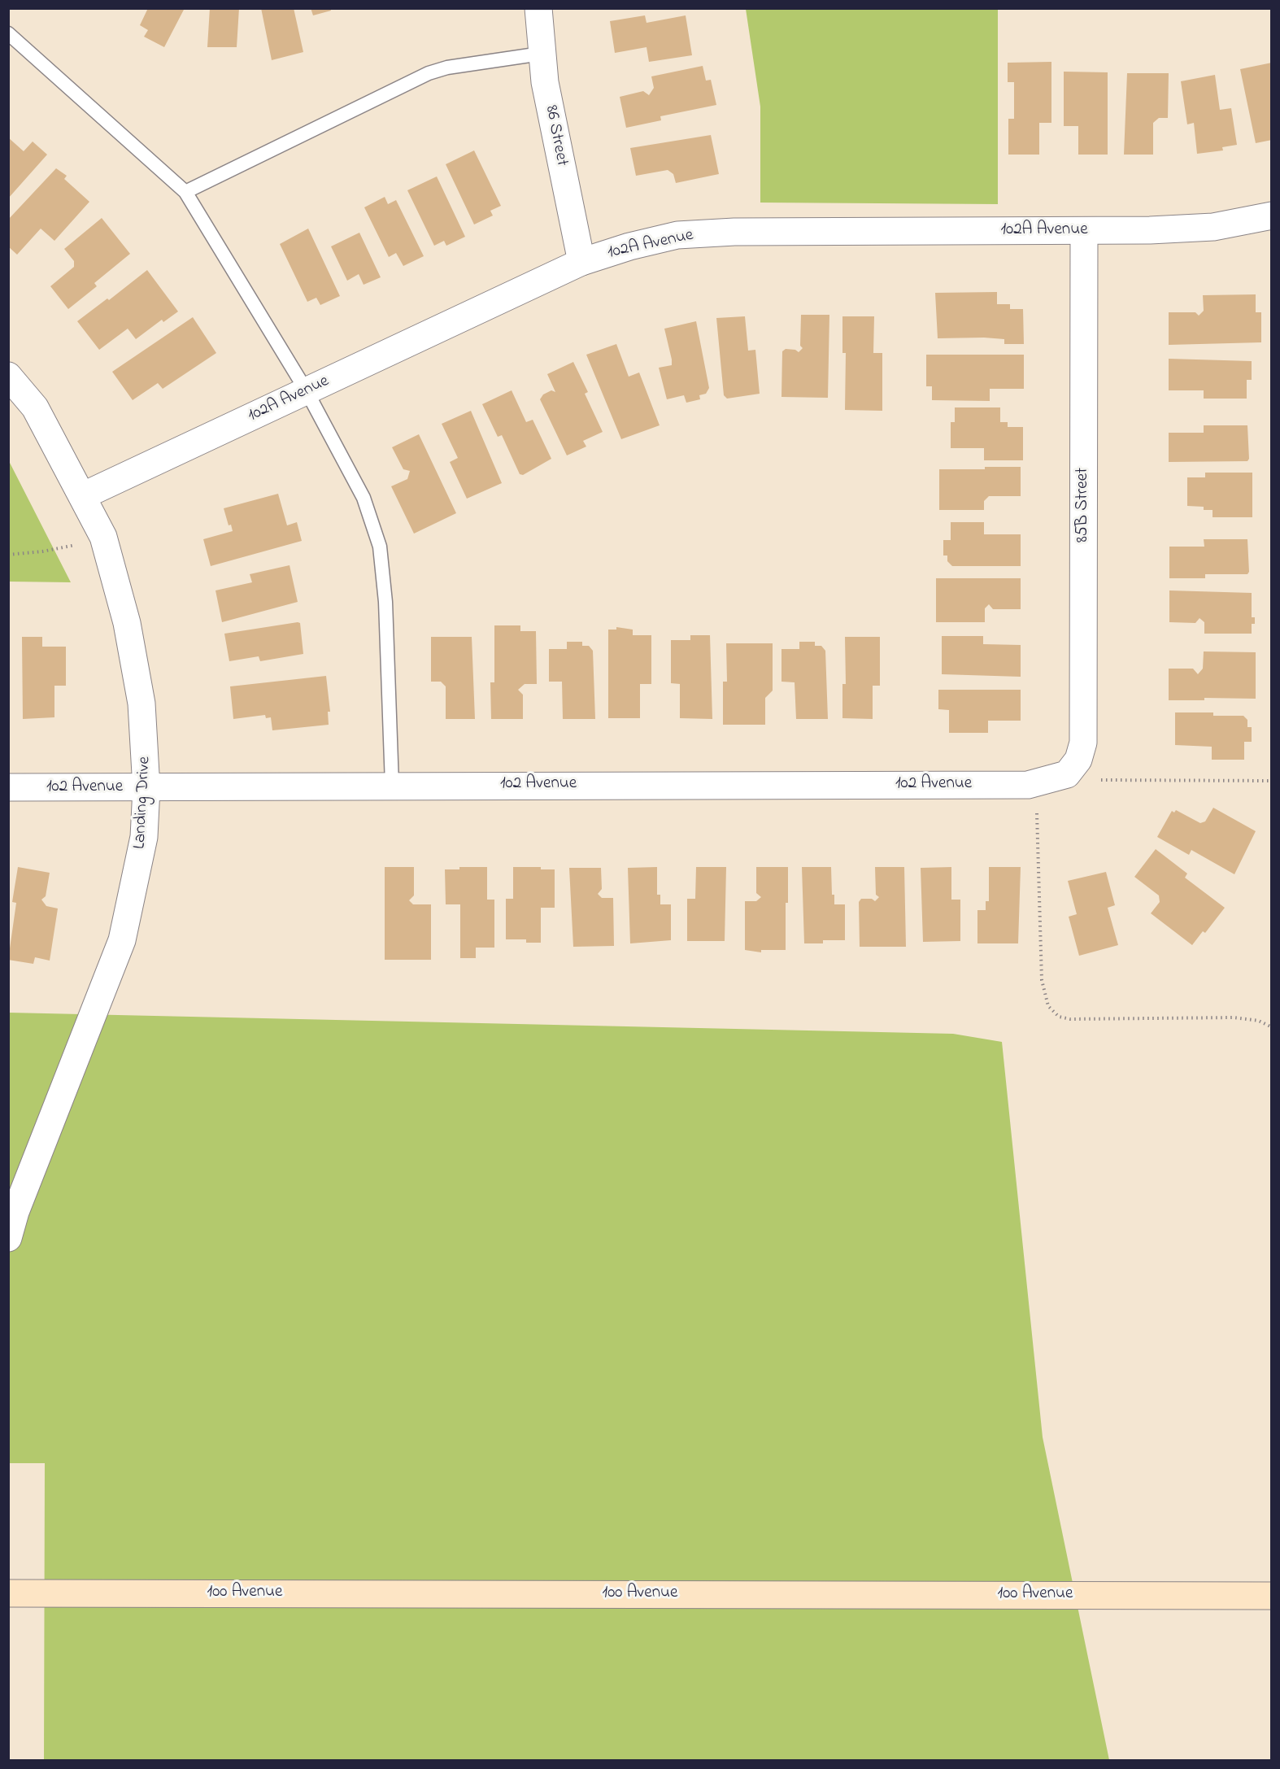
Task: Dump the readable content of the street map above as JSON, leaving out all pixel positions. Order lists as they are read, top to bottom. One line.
{"streets":{"main road":["100 Avenue"],"street":["86 Street","102A Avenue","85B Street","102 Avenue","Landing Drive"]},"crossings":[["86 Street","102A Avenue"],["102A Avenue","85B Street"],["102A Avenue","Landing Drive"],["85B Street","102 Avenue"],["102 Avenue","Landing Drive"]]}
